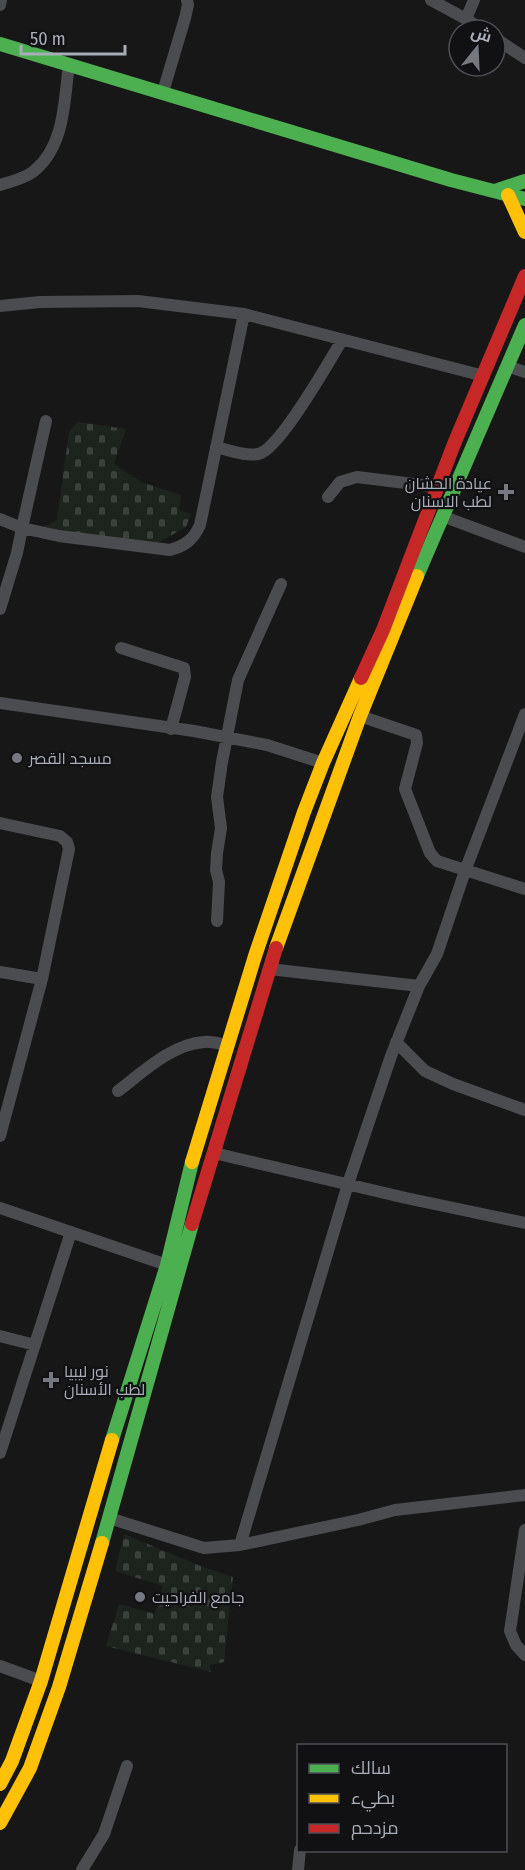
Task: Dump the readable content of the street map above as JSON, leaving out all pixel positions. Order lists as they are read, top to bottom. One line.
{"places":{"health":["عيادة الحشان لطب الاسنان","نور ليبيا لطب الأسنان"],"other":["مسجد القصر","جامع الفراحيت"]},"legend":["سالك","بطيء","مزدحم"],"scale_bar":"50 m","north":"top"}
